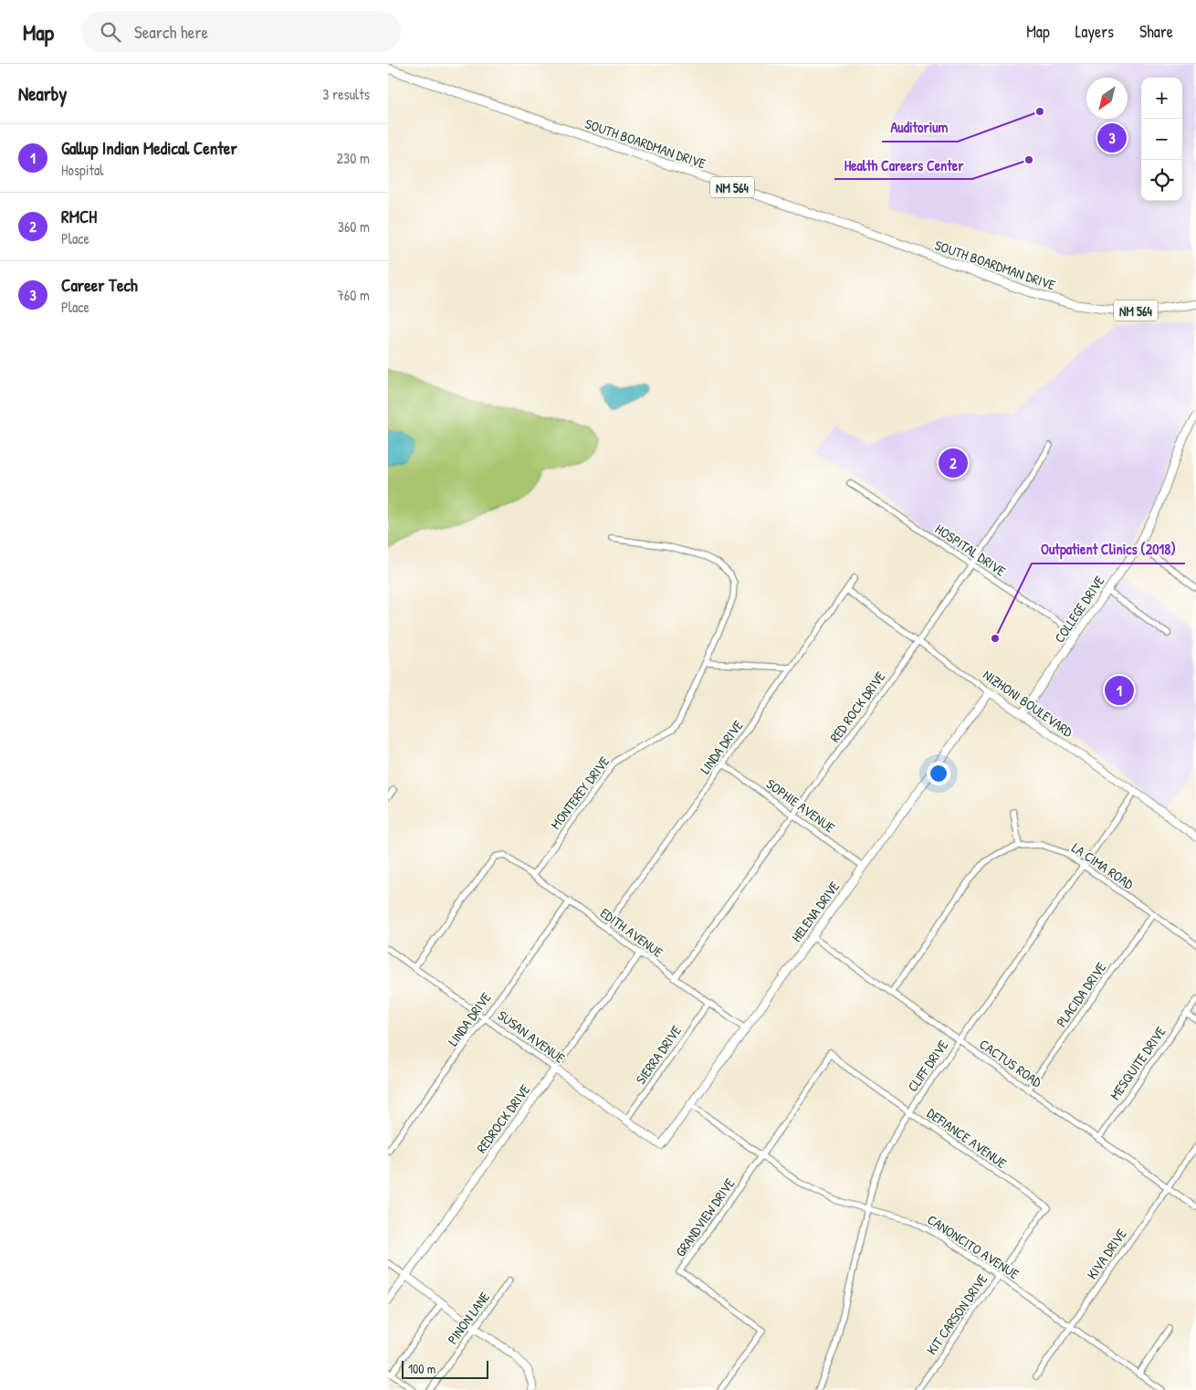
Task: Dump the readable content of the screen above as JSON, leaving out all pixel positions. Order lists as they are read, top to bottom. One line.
{"streets":{"main road":["SOUTH BOARDMAN DRIVE","NM 564","COLLEGE DRIVE","NIZHONI BOULEVARD","HELENA DRIVE","SUSAN AVENUE","REDROCK DRIVE"],"street":["HOSPITAL DRIVE","RED ROCK DRIVE","LINDA DRIVE","MONTEREY DRIVE","SOPHIE AVENUE","LA CIMA ROAD","EDITH AVENUE","PLACIDA DRIVE","SIERRA DRIVE","CACTUS ROAD","MESQUITE DRIVE","CLIFF DRIVE","DEFIANCE AVENUE","GRANDVIEW DRIVE","CANONCITO AVENUE","KIVA DRIVE","KIT CARSON DRIVE","PINON LANE"]},"crossings":[["SOUTH BOARDMAN DRIVE","NM 564"],["HOSPITAL DRIVE","COLLEGE DRIVE"],["HOSPITAL DRIVE","RED ROCK DRIVE"],["COLLEGE DRIVE","NIZHONI BOULEVARD"],["NIZHONI BOULEVARD","RED ROCK DRIVE"],["NIZHONI BOULEVARD","LINDA DRIVE"],["NIZHONI BOULEVARD","HELENA DRIVE"],["NIZHONI BOULEVARD","CLIFF DRIVE"],["RED ROCK DRIVE","SOPHIE AVENUE"],["RED ROCK DRIVE","EDITH AVENUE"],["LINDA DRIVE","SOPHIE AVENUE"],["LINDA DRIVE","EDITH AVENUE"],["LINDA DRIVE","SUSAN AVENUE"],["MONTEREY DRIVE","EDITH AVENUE"],["SOPHIE AVENUE","HELENA DRIVE"],["LA CIMA ROAD","PLACIDA DRIVE"],["LA CIMA ROAD","CACTUS ROAD"],["LA CIMA ROAD","CLIFF DRIVE"],["HELENA DRIVE","EDITH AVENUE"],["HELENA DRIVE","SUSAN AVENUE"],["HELENA DRIVE","CACTUS ROAD"],["HELENA DRIVE","CANONCITO AVENUE"],["EDITH AVENUE","SUSAN AVENUE"],["EDITH AVENUE","SIERRA DRIVE"],["EDITH AVENUE","REDROCK DRIVE"],["PLACIDA DRIVE","CACTUS ROAD"],["SUSAN AVENUE","SIERRA DRIVE"],["SUSAN AVENUE","REDROCK DRIVE"],["CACTUS ROAD","MESQUITE DRIVE"],["CACTUS ROAD","CLIFF DRIVE"],["CACTUS ROAD","KIVA DRIVE"],["CLIFF DRIVE","DEFIANCE AVENUE"],["CLIFF DRIVE","CANONCITO AVENUE"],["DEFIANCE AVENUE","GRANDVIEW DRIVE"],["DEFIANCE AVENUE","KIT CARSON DRIVE"],["GRANDVIEW DRIVE","CANONCITO AVENUE"],["CANONCITO AVENUE","KIVA DRIVE"],["CANONCITO AVENUE","KIT CARSON DRIVE"]],"places":["Auditorium","Health Careers Center","Outpatient Clinics (2018)"],"scale_bar":"100 m","north":"bottom left","page":{"header":"Map","search":"Search here","nav":["Map","Layers","Share"],"heading":["Nearby","3 results"],"map_buttons":["+","−"],"pins":["3","2","1"],"list":[{"mark":"1","name":"Gallup Indian Medical Center","note":"Hospital","value":"230 m"},{"mark":"2","name":"RMCH","note":"Place","value":"360 m"},{"mark":"3","name":"Career Tech","note":"Place","value":"760 m"}],"scale":"100 m"}}
